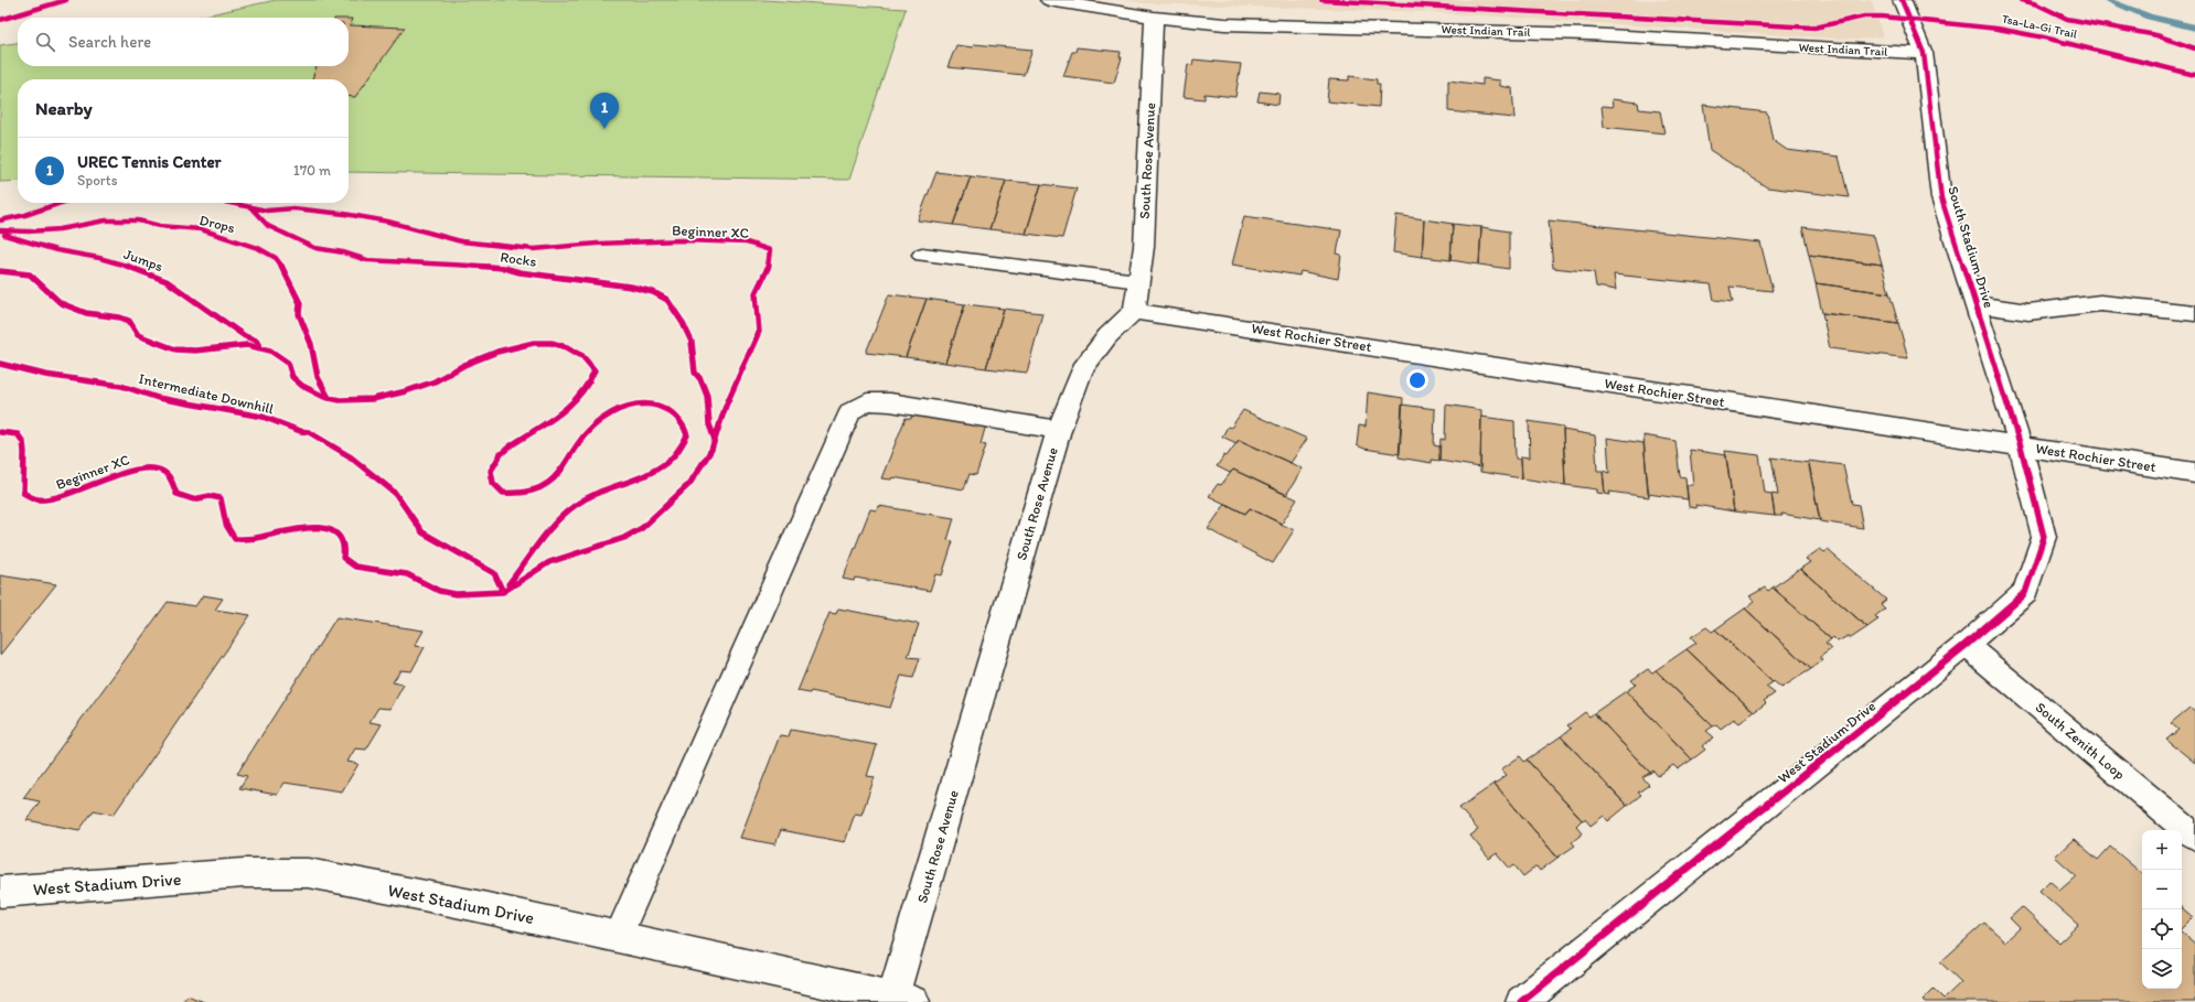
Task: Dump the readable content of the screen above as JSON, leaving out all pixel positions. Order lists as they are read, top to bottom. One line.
{"streets":{"street":["West Indian Trail","South Rose Avenue","South Stadium Drive","West Rochier Street","West Stadium Drive"],"lane":["South Zenith Loop"],"cycle path":["Tsa-La-Gi Trail","Drops","Beginner XC","Rocks","Jumps","Intermediate Downhill"]},"crossings":[["West Indian Trail","South Rose Avenue"],["West Indian Trail","South Stadium Drive"],["South Rose Avenue","West Rochier Street"],["South Rose Avenue","West Stadium Drive"],["South Stadium Drive","West Rochier Street"],["South Stadium Drive","West Stadium Drive"],["West Rochier Street","West Stadium Drive"],["South Zenith Loop","West Stadium Drive"]],"page":{"search":"Search here","heading":"Nearby","pins":"1","list":[{"mark":"1","name":"UREC Tennis Center","note":"Sports","value":"170 m"}],"map_buttons":["+","−"]}}
